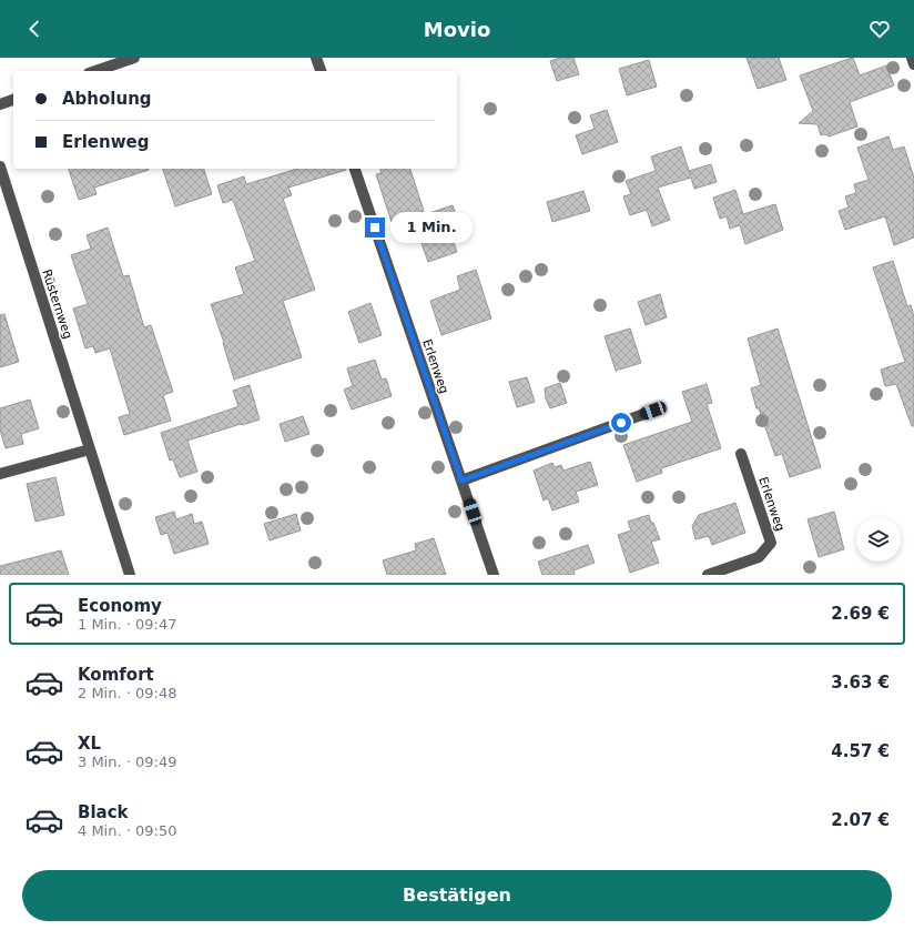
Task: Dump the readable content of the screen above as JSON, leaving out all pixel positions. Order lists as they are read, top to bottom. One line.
{"streets":{"street":["Rüsternweg","Erlenweg"]},"page":{"header":"Movio","banner":["Abholung","Erlenweg"],"bubble":"1 Min.","list":[{"name":"Economy","note":"1 Min. · 09:47","value":"2.69 €"},{"name":"Komfort","note":"2 Min. · 09:48","value":"3.63 €"},{"name":"XL","note":"3 Min. · 09:49","value":"4.57 €"},{"name":"Black","note":"4 Min. · 09:50","value":"2.07 €"}],"buttons":"Bestätigen"}}
